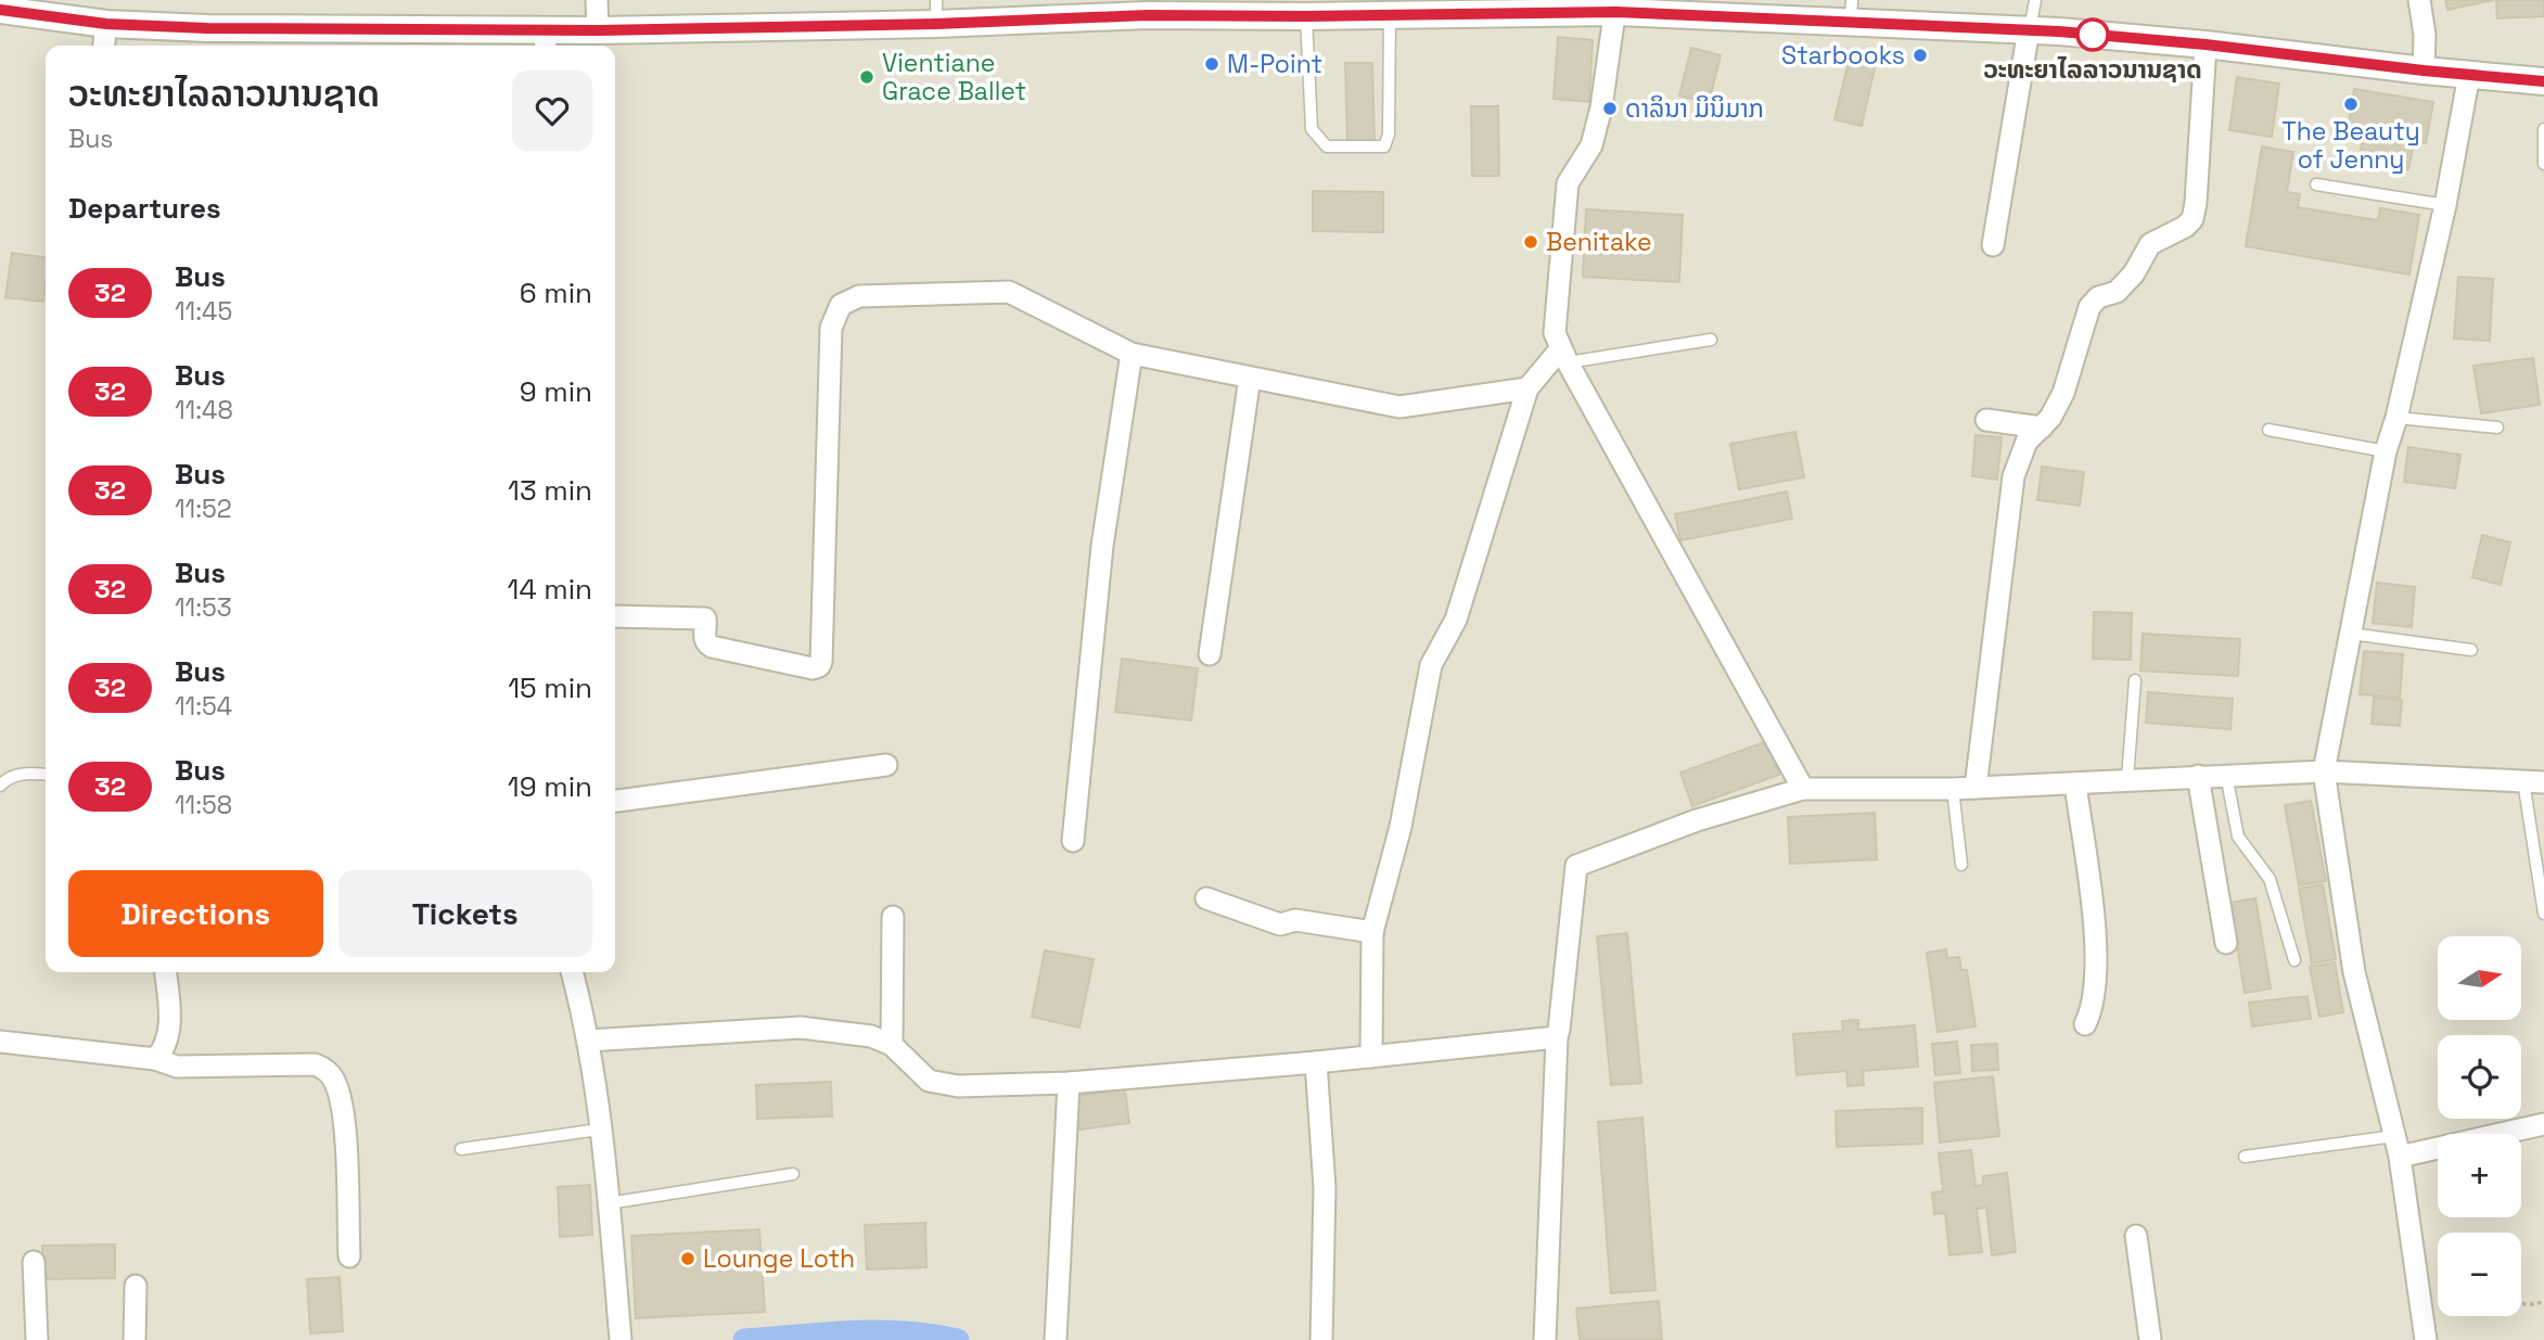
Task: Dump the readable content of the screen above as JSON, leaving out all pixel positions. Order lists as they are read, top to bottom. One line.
{"places":["ວະທະຍາໄລລາວນານຊາດ","Starbooks","M-Point","Vientiane Grace Ballet","The Beauty of Jenny","ດາລິນາ ມິນິມາກ","Benitake","Lounge Loth"],"lines":["bus line 32"],"north":"right","page":{"heading":[["ວະທະຍາໄລລາວນານຊາດ","Bus"],"Departures"],"list":[{"mark":"32","name":"Bus","note":"11:45","value":"6 min"},{"mark":"32","name":"Bus","note":"11:48","value":"9 min"},{"mark":"32","name":"Bus","note":"11:52","value":"13 min"},{"mark":"32","name":"Bus","note":"11:53","value":"14 min"},{"mark":"32","name":"Bus","note":"11:54","value":"15 min"},{"mark":"32","name":"Bus","note":"11:58","value":"19 min"}],"buttons":["Directions","Tickets"],"map_buttons":["+","−"]}}
